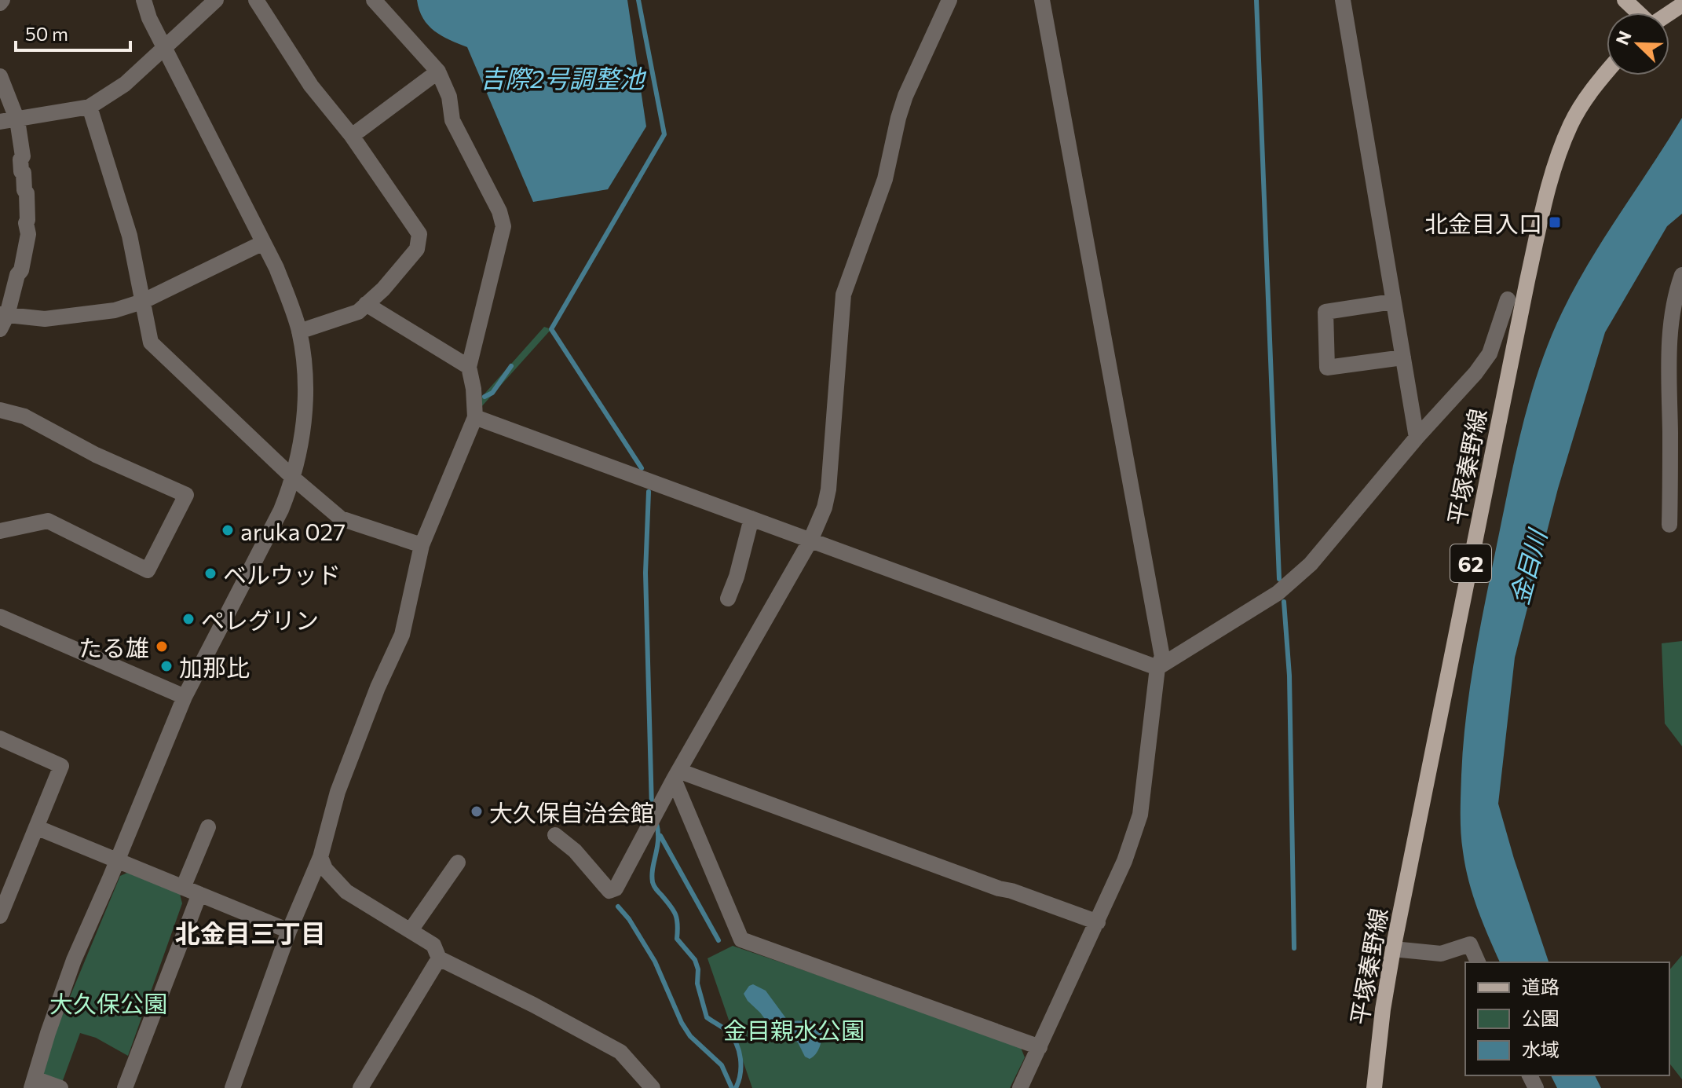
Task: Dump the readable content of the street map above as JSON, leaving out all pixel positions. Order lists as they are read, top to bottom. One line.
{"streets":{"main road":["平塚秦野線","62"]},"districts":["北金目三丁目"],"water":["吉際2号調整池","金目川"],"parks":["大久保公園","金目親水公園"],"places":{"transit":["北金目入口"],"other":["aruka 027","ベルウッド","ペレグリン","たる雄","加那比","大久保自治会館"]},"legend":["道路","公園","水域"],"scale_bar":"50 m","north":"top left"}
